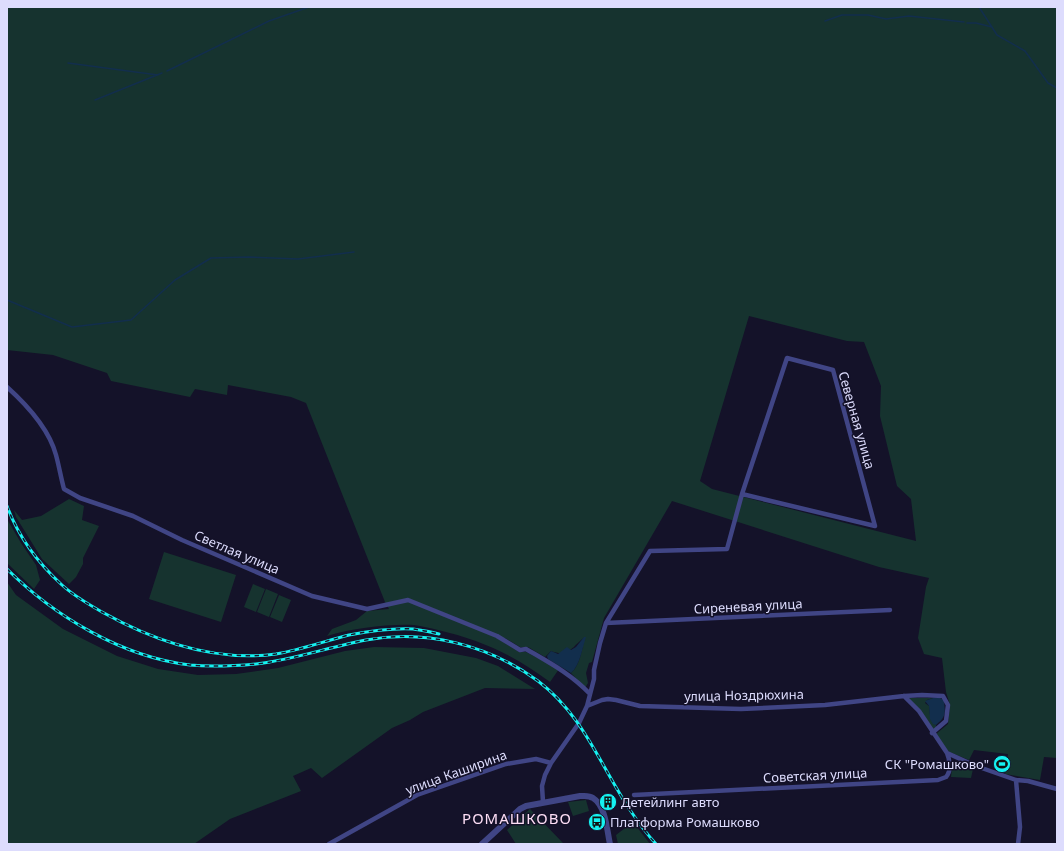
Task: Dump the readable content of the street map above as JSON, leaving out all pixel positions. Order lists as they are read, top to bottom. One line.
{"streets":{"street":["Северная улица","Светлая улица","Сиреневая улица","улица Ноздрюхина","улица Каширина","Советская улица"]},"districts":["РОМАШКОВО"],"places":{"sports":["СК \"Ромашково\""],"building":["Детейлинг авто"],"bus stop":["Платформа Ромашково"]}}
